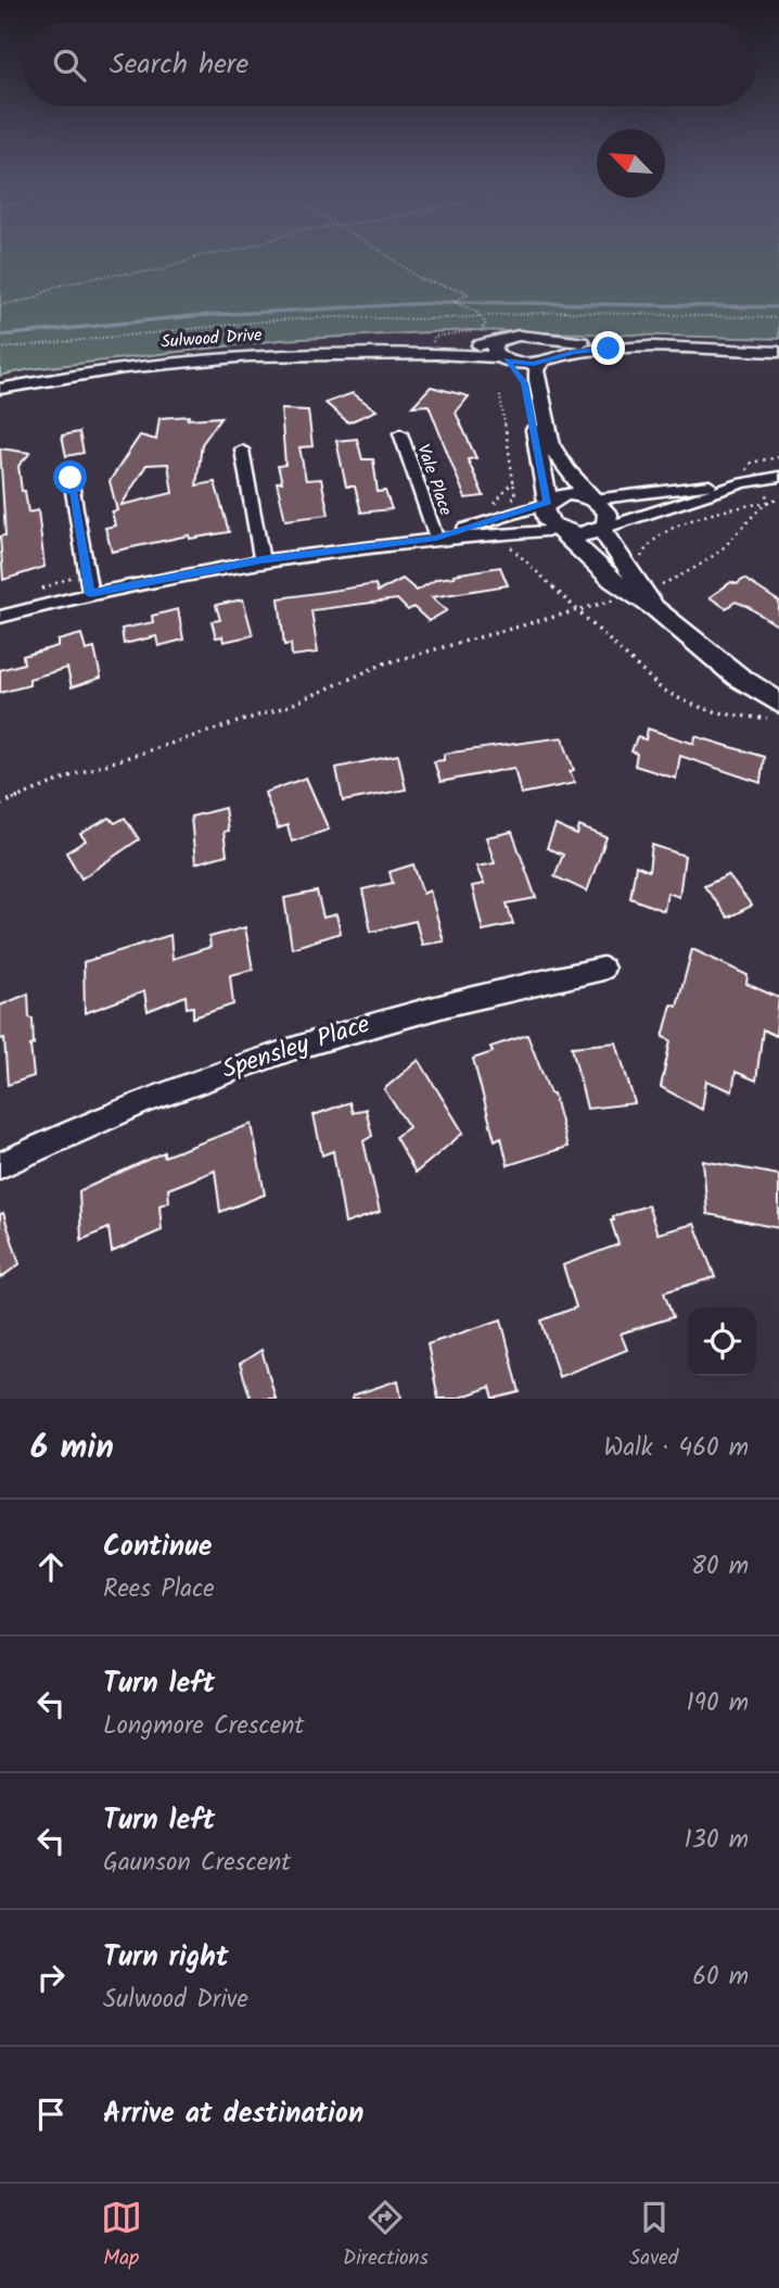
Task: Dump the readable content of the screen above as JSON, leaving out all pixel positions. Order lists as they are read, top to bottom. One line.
{"streets":{"main road":["Sulwood Drive"],"street":["Vale Place","Spensley Place"]},"north":"top left","page":{"search":"Search here","heading":["6 min","Walk · 460 m"],"list":[["Continue","Rees Place","80 m"],["Turn left","Longmore Crescent","190 m"],["Turn left","Gaunson Crescent","130 m"],["Turn right","Sulwood Drive","60 m"],"Arrive at destination"],"nav":["Map","Directions","Saved"]}}
